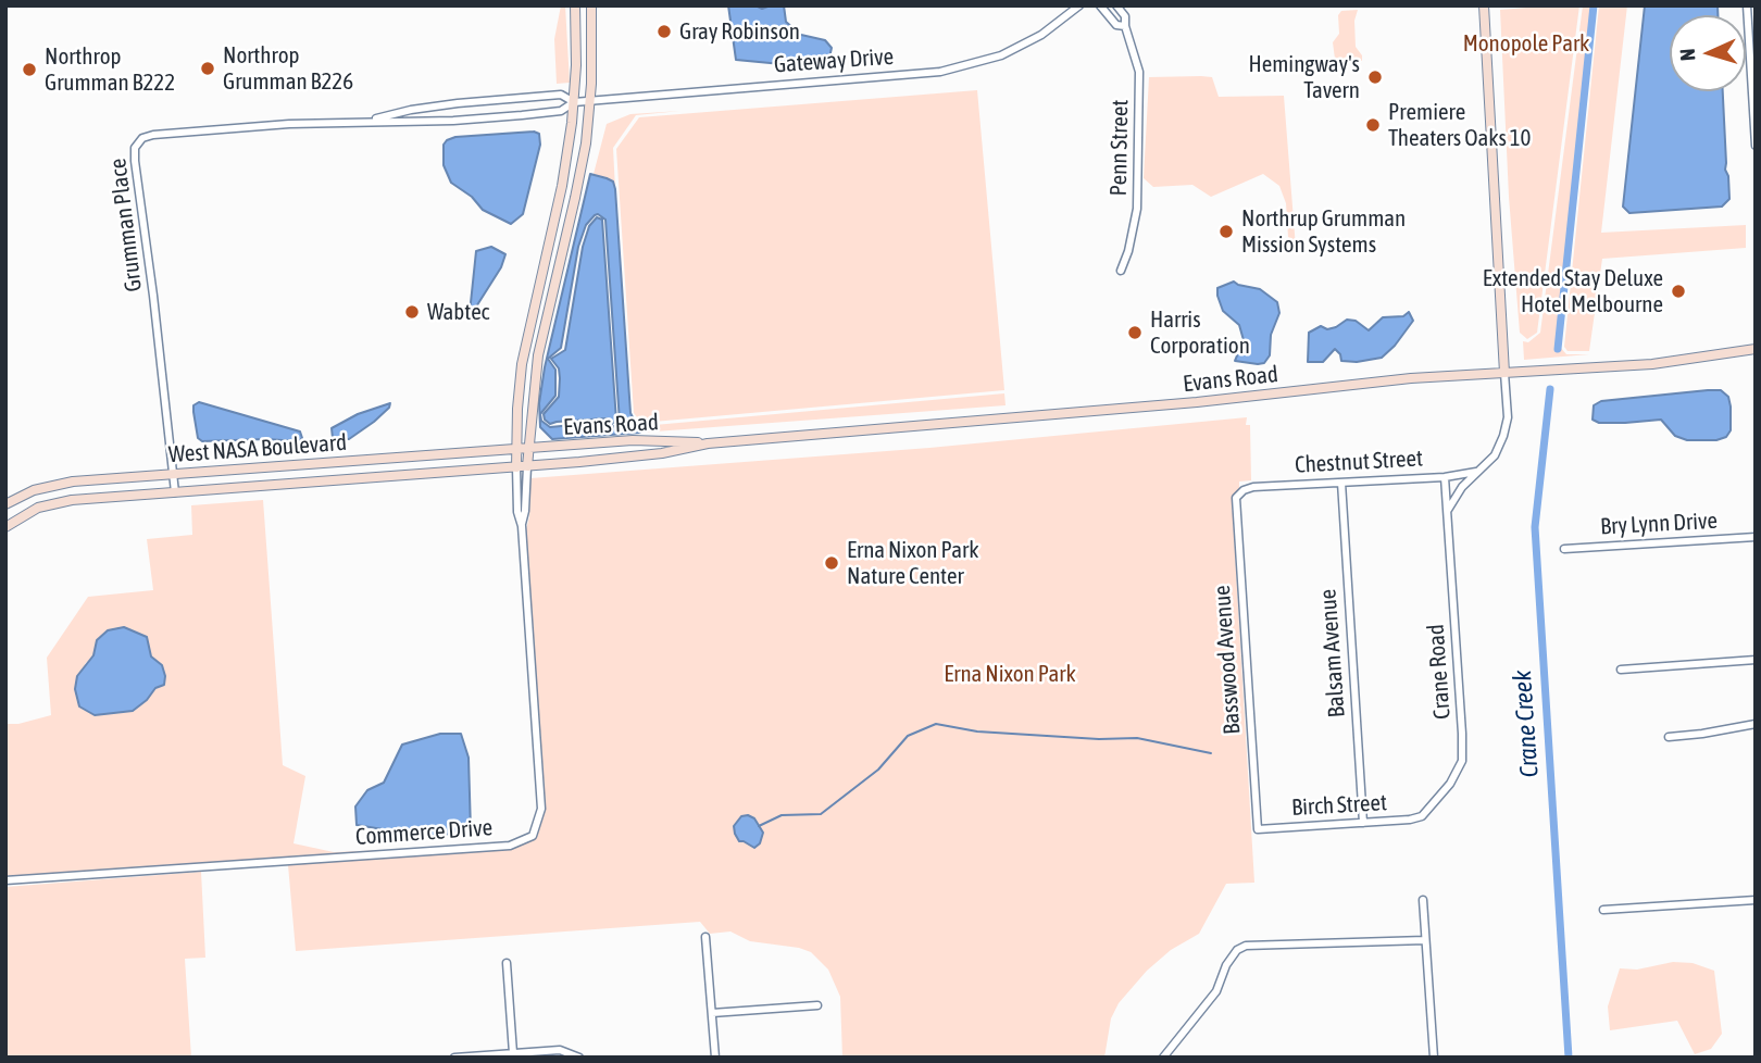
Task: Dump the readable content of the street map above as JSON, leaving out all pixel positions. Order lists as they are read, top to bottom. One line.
{"streets":{"main road":["Evans Road","West NASA Boulevard"],"street":["Gateway Drive","Penn Street","Grumman Place","Chestnut Street","Bry Lynn Drive","Balsam Avenue","Basswood Avenue","Crane Road","Birch Street","Commerce Drive"]},"crossings":[["Gateway Drive","Grumman Place"],["Grumman Place","West NASA Boulevard"],["Evans Road","West NASA Boulevard"],["Evans Road","Commerce Drive"],["West NASA Boulevard","Commerce Drive"],["Chestnut Street","Balsam Avenue"],["Chestnut Street","Basswood Avenue"],["Chestnut Street","Crane Road"],["Balsam Avenue","Birch Street"],["Basswood Avenue","Birch Street"],["Crane Road","Birch Street"]],"water":["Crane Creek"],"parks":["Monopole Park","Erna Nixon Park"],"places":["Gray Robinson","Northrop Grumman B226","Northrop Grumman B222","Hemingway's Tavern","Premiere Theaters Oaks 10","Northrup Grumman Mission Systems","Extended Stay Deluxe Hotel Melbourne","Wabtec","Harris Corporation","Erna Nixon Park Nature Center"],"north":"left"}
